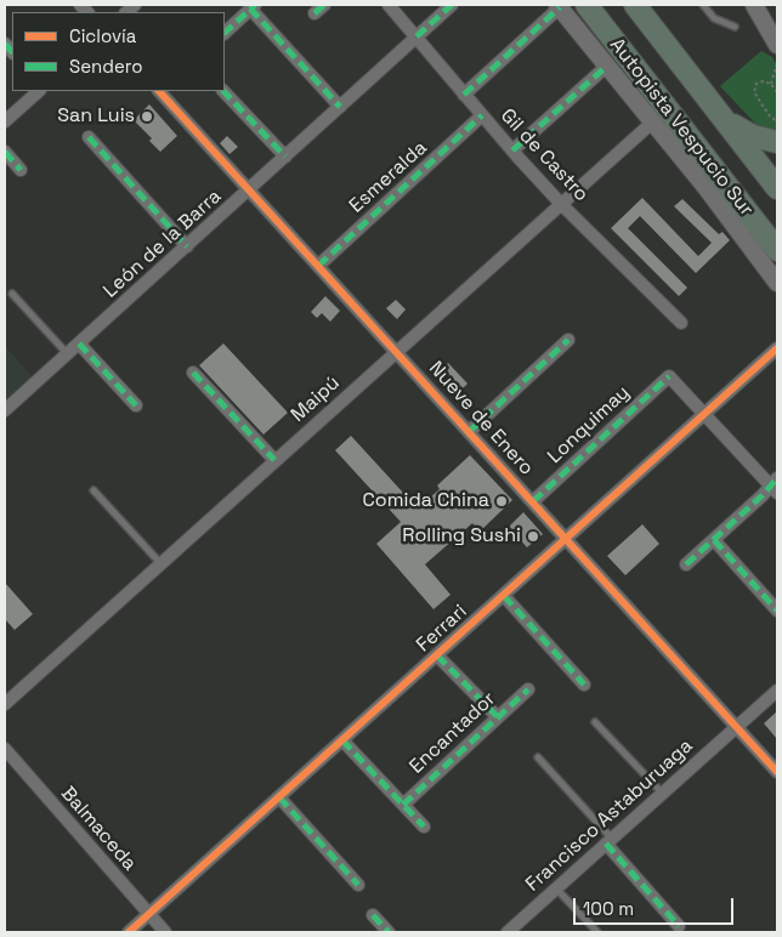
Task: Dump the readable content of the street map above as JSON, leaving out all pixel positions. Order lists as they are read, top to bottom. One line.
{"streets":{"highway":["Autopista Vespucio Sur"],"street":["Gil de Castro","Esmeralda","León de la Barra","Maipú","Nueve de Enero","Lonquimay","Ferrari","Encantador","Francisco Astaburuaga","Balmaceda"]},"crossings":[["Gil de Castro","Esmeralda"],["Gil de Castro","León de la Barra"],["Gil de Castro","Maipú"],["Esmeralda","Nueve de Enero"],["León de la Barra","Nueve de Enero"],["Maipú","Nueve de Enero"],["Nueve de Enero","Lonquimay"],["Nueve de Enero","Ferrari"],["Nueve de Enero","Francisco Astaburuaga"],["Lonquimay","Ferrari"],["Ferrari","Balmaceda"]],"places":["San Luis","Comida China","Rolling Sushi"],"legend":["Ciclovía","Sendero"],"scale_bar":"100 m"}
